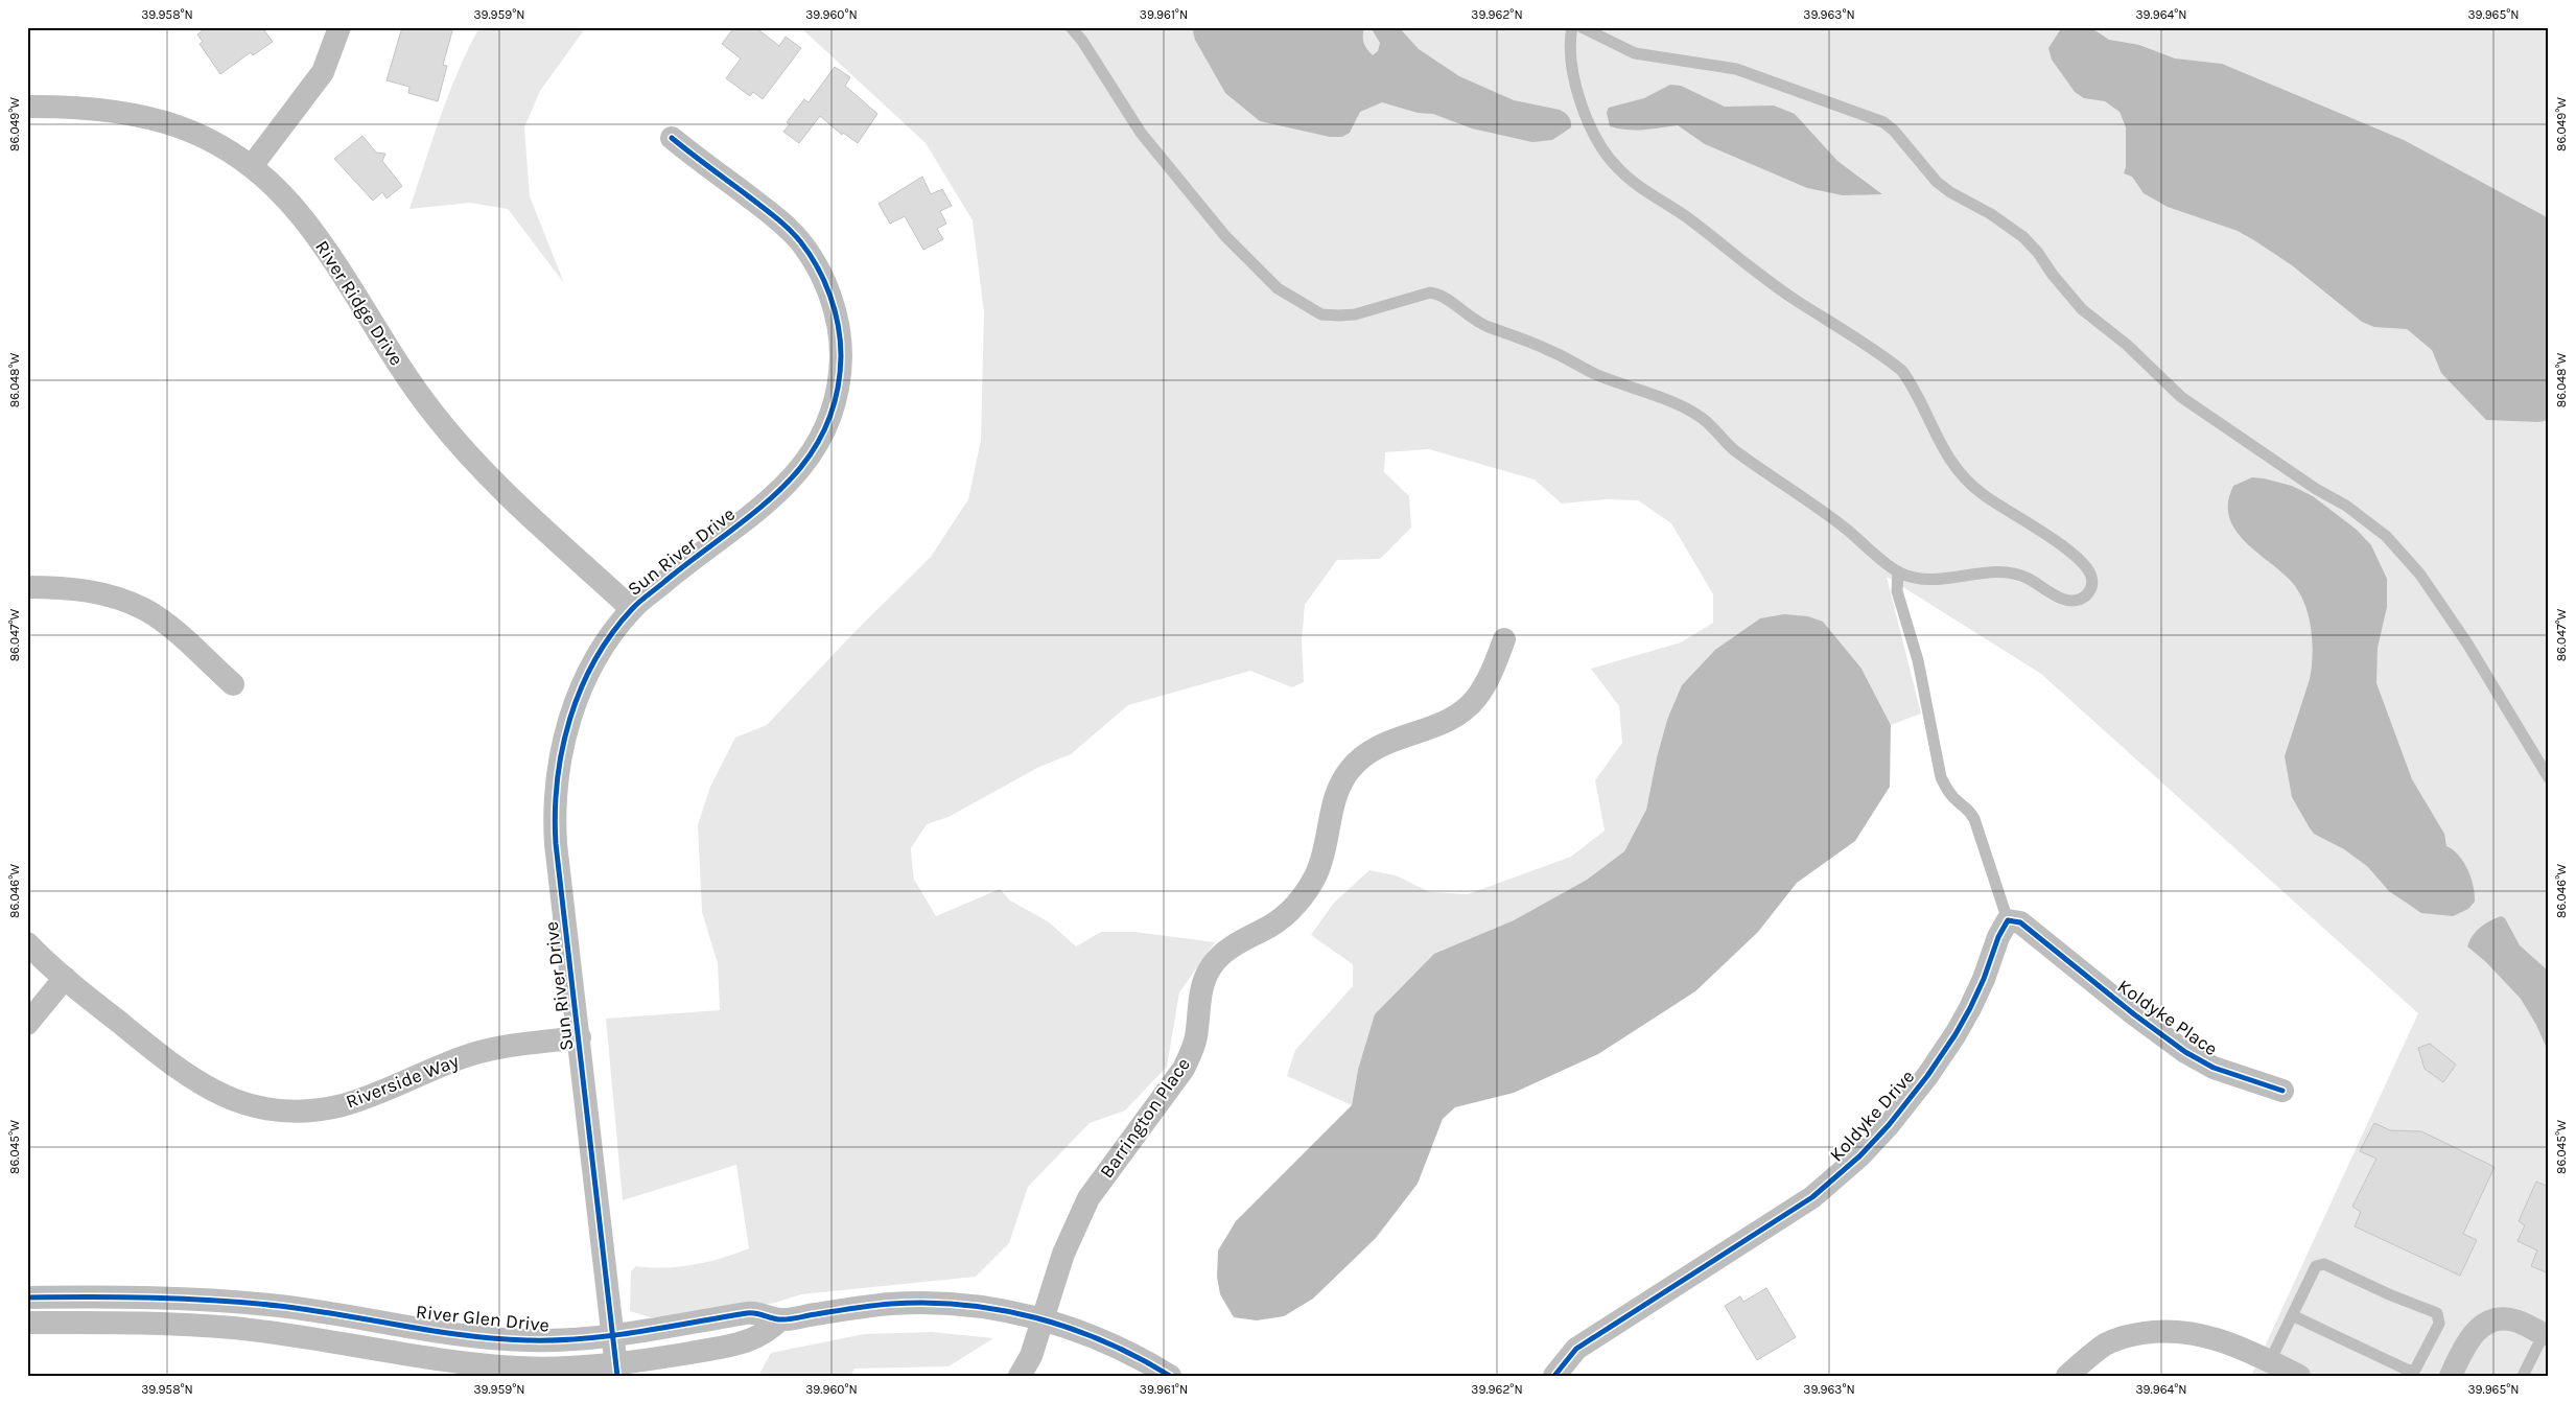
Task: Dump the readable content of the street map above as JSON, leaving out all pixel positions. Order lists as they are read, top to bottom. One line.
{"streets":{"street":["River Ridge Drive","Sun River Drive","Koldyke Place","Riverside Way","Koldyke Drive","Barrington Place","River Glen Drive"]},"crossings":[["River Ridge Drive","Sun River Drive"],["Sun River Drive","Riverside Way"],["Sun River Drive","River Glen Drive"],["Koldyke Place","Koldyke Drive"],["Barrington Place","River Glen Drive"]],"coordinates":["39.958°N","39.959°N","39.960°N","39.961°N","39.962°N","39.963°N","39.964°N","39.965°N","86.049°W","86.048°W","86.047°W","86.046°W","86.045°W"]}
